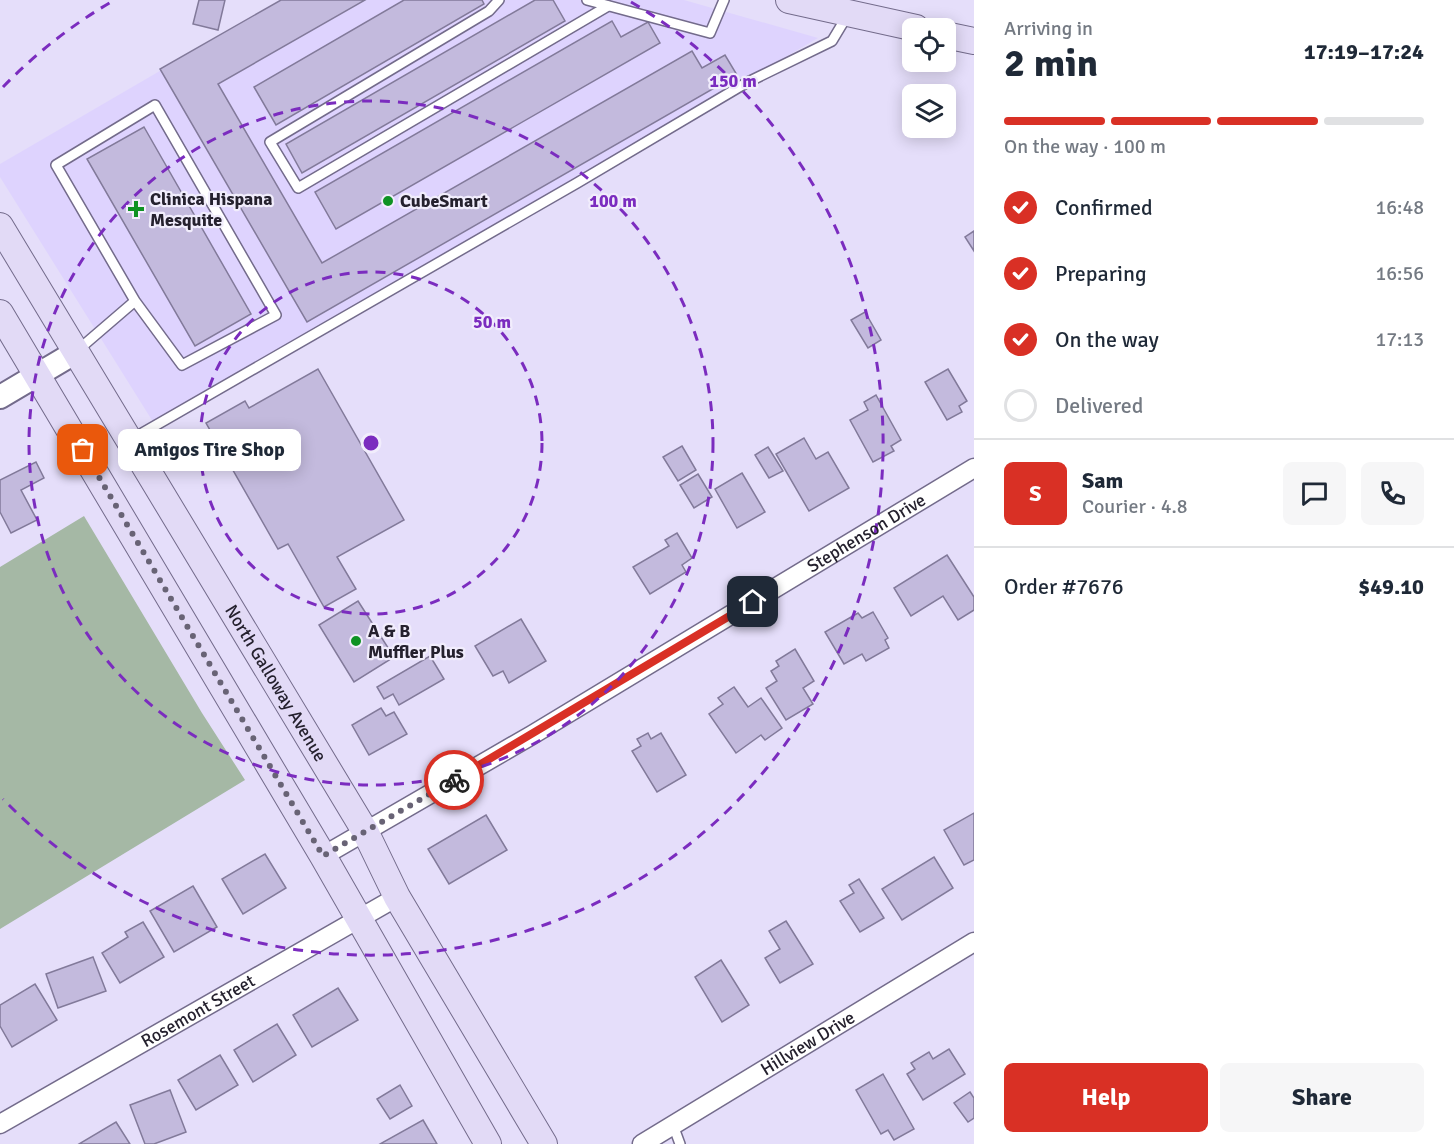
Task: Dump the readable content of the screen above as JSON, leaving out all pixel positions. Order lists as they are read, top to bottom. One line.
{"streets":{"main road":["North Galloway Avenue"],"street":["Stephenson Drive","Rosemont Street","Hillview Drive"]},"crossings":[["Stephenson Drive","North Galloway Avenue"],["North Galloway Avenue","Rosemont Street"]],"places":{"other":["CubeSmart","Amigos Tire Shop","A & B Muffler Plus"],"health":["Clinica Hispana Mesquite"]},"page":{"heading":["2 min","Arriving in","17:19–17:24"],"panel":["Sam","Courier · 4.8","Order #7676","$49.10"],"bar":"On the way · 100 m","list":[["Confirmed","16:48"],["Preparing","16:56"],["On the way","17:13"],"Delivered"],"bubble":"Amigos Tire Shop","round":"S","buttons":["Help","Share"]},"rings":["150 m","100 m","50 m"]}
